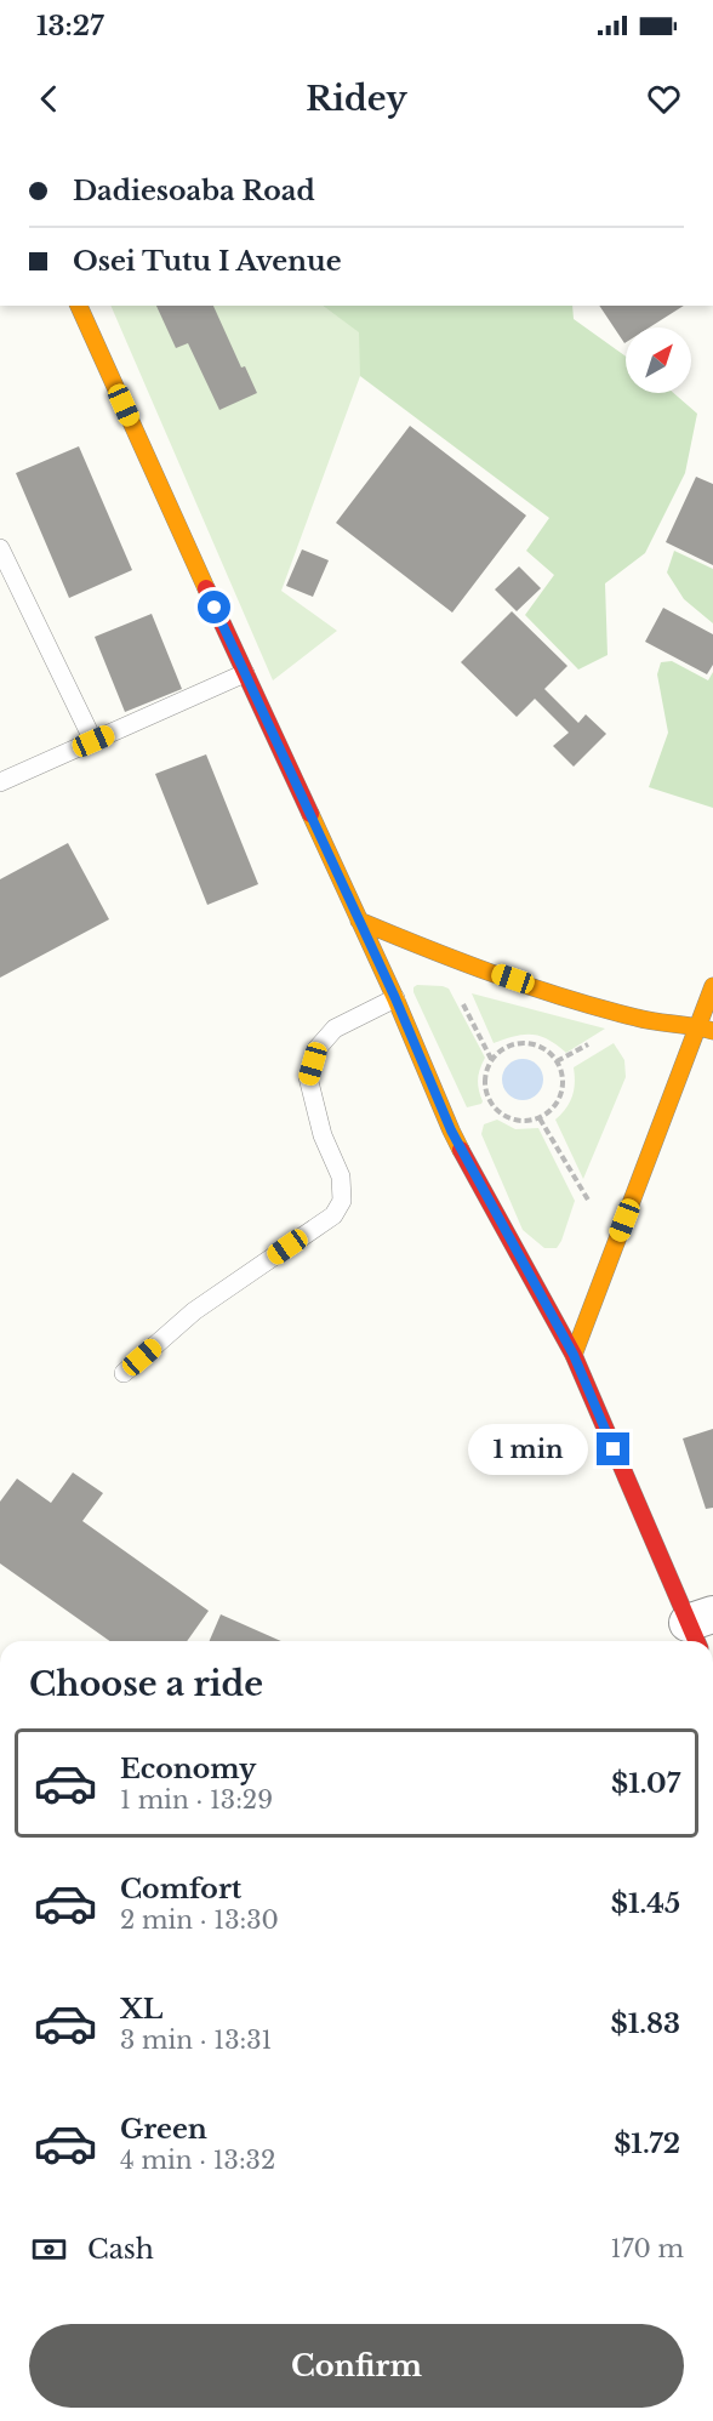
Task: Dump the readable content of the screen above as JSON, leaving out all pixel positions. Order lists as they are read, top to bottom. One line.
{"north":"top right","page":{"status":"13:27","header":"Ridey","banner":["Dadiesoaba Road","Osei Tutu I Avenue"],"bubble":"1 min","heading":"Choose a ride","list":[{"name":"Economy","note":"1 min · 13:29","value":"$1.07"},{"name":"Comfort","note":"2 min · 13:30","value":"$1.45"},{"name":"XL","note":"3 min · 13:31","value":"$1.83"},{"name":"Green","note":"4 min · 13:32","value":"$1.72"}],"pay":["Cash","170 m"],"buttons":"Confirm"}}
